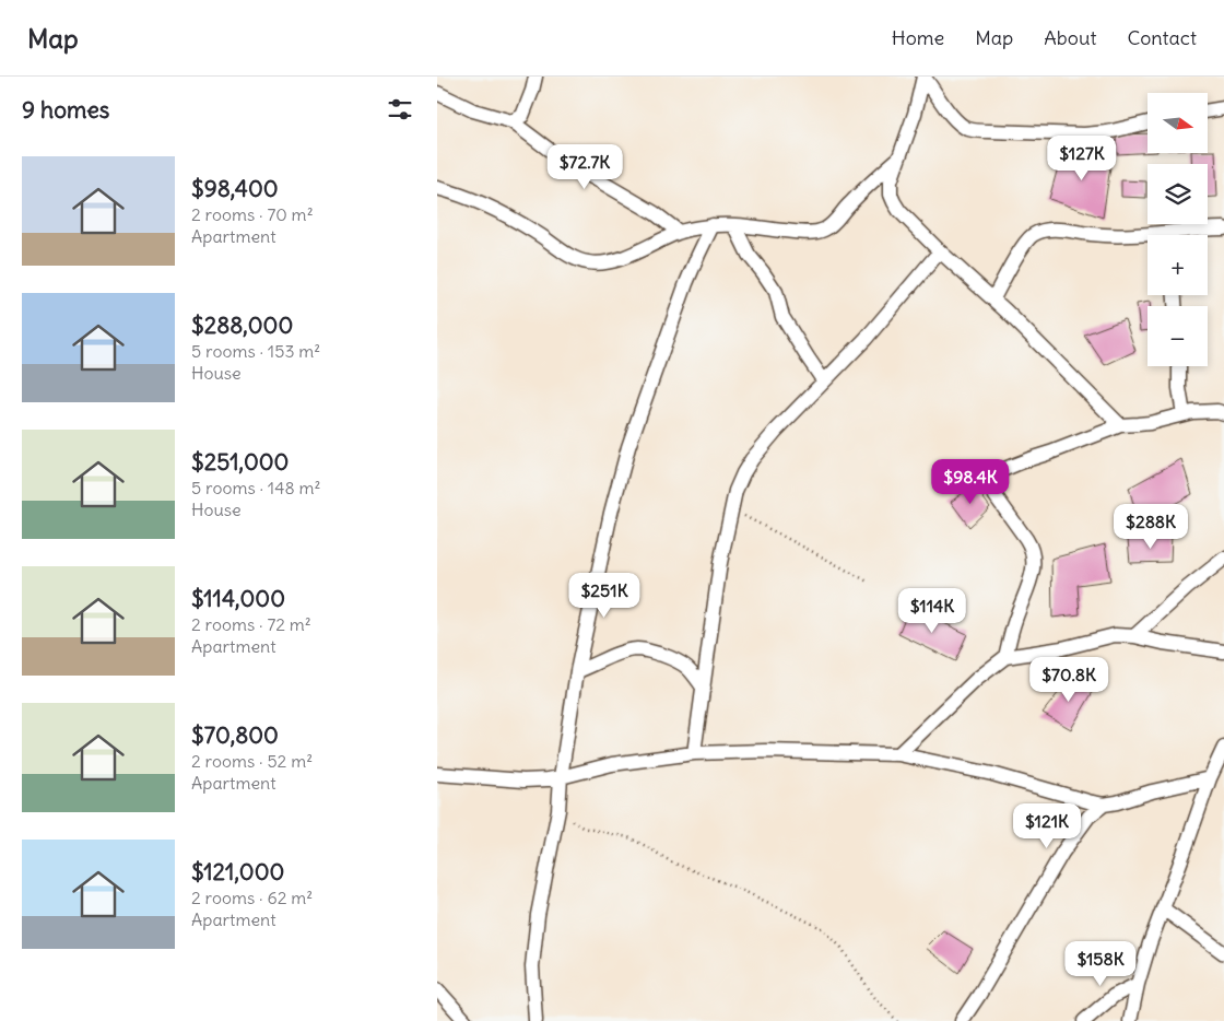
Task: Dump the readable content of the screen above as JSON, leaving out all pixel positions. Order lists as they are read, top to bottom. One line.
{"north":"right","page":{"header":"Map","nav":["Home","Map","About","Contact"],"heading":"9 homes","map_buttons":["+","−"],"price":["$127K","$72.7K","$98.4K","$288K","$251K","$114K","$70.8K","$121K","$158K"],"list":[{"name":"$98,400","note":"2 rooms · 70 m² · Apartment"},{"name":"$288,000","note":"5 rooms · 153 m² · House"},{"name":"$251,000","note":"5 rooms · 148 m² · House"},{"name":"$114,000","note":"2 rooms · 72 m² · Apartment"},{"name":"$70,800","note":"2 rooms · 52 m² · Apartment"},{"name":"$121,000","note":"2 rooms · 62 m² · Apartment"}]}}
